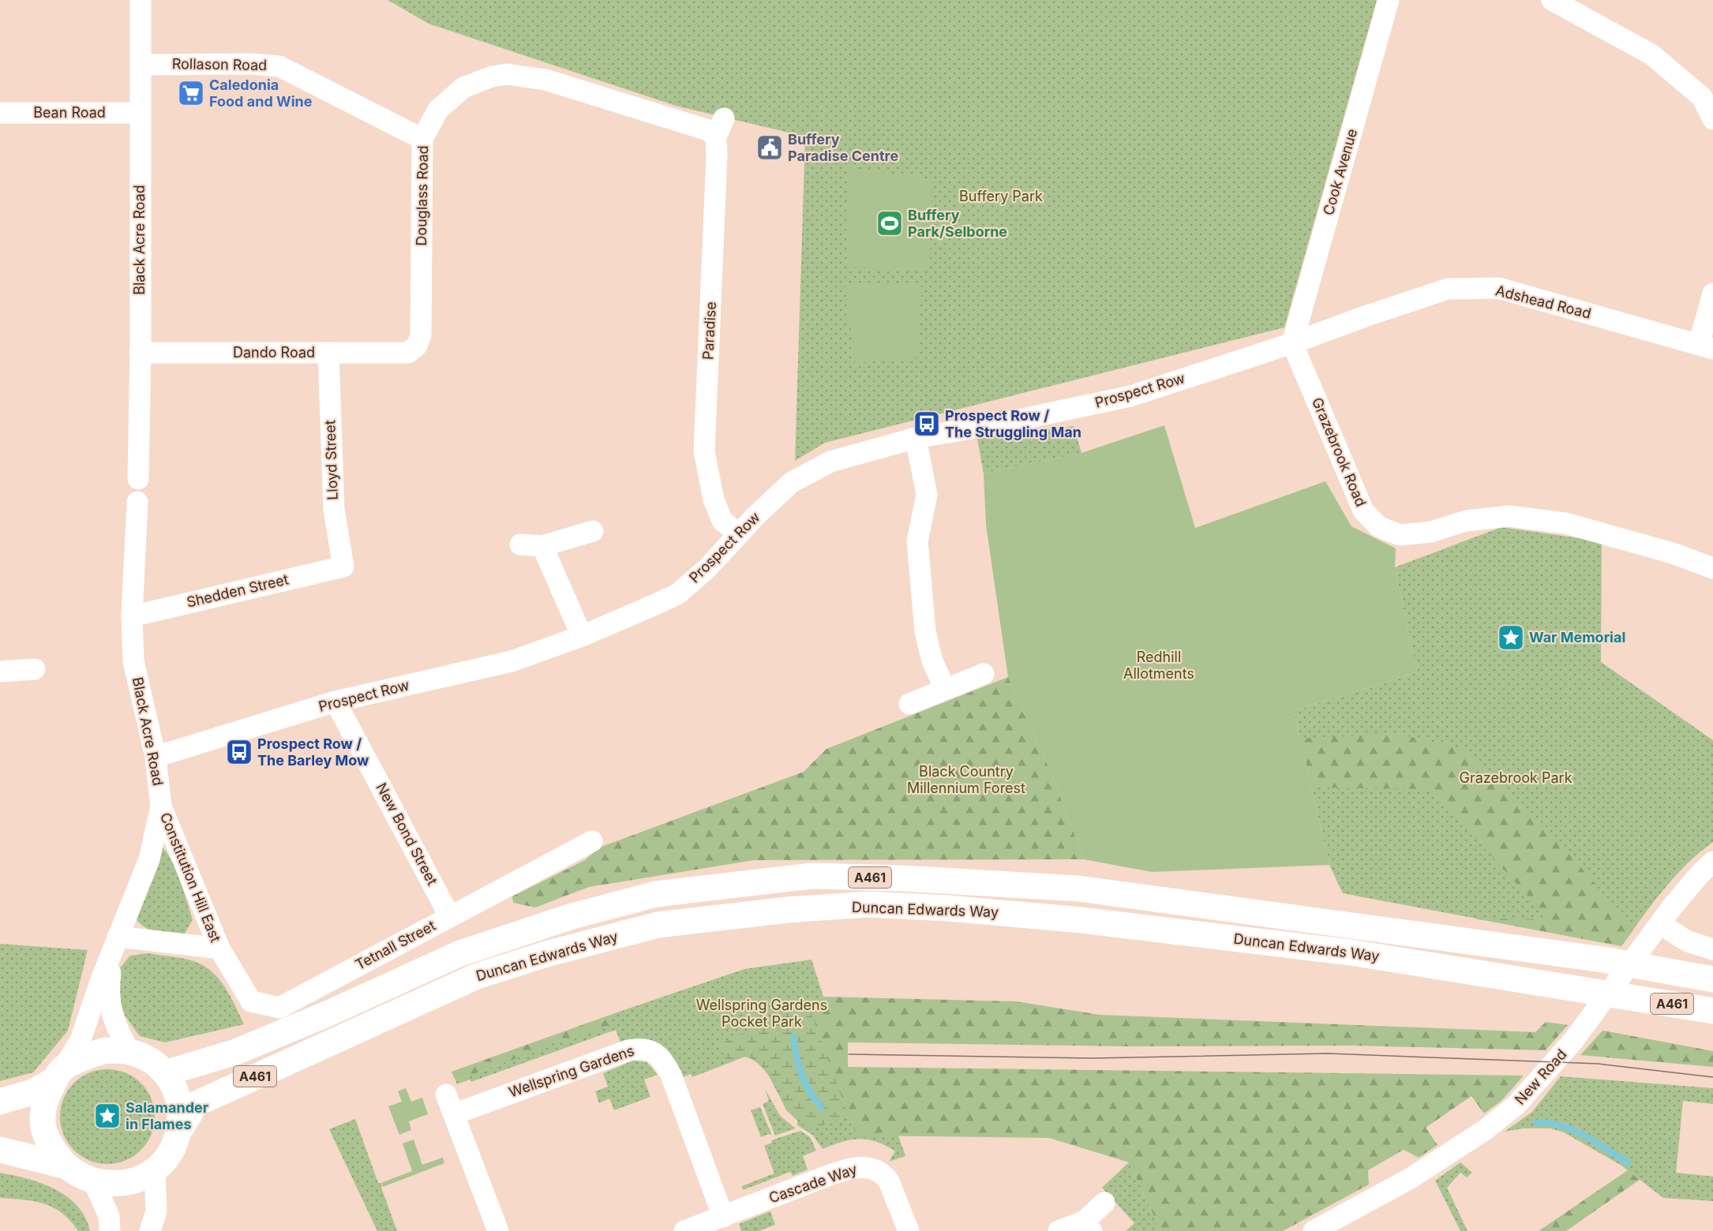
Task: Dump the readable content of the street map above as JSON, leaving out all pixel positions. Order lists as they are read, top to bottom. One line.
{"streets":{"highway":["A461","Duncan Edwards Way"],"street":["Rollason Road","Bean Road","Cook Avenue","Douglass Road","Black Acre Road","Adshead Road","Paradise","Dando Road","Prospect Row","Grazebrook Road","Lloyd Street","Shedden Street","New Bond Street","Constitution Hill East","Tetnall Street","Wellspring Gardens","New Road","Cascade Way"]},"crossings":[["Rollason Road","Douglass Road"],["Rollason Road","Black Acre Road"],["Bean Road","Black Acre Road"],["Cook Avenue","Adshead Road"],["Cook Avenue","Prospect Row"],["Cook Avenue","Grazebrook Road"],["Douglass Road","Paradise"],["Douglass Road","Dando Road"],["Black Acre Road","Dando Road"],["Black Acre Road","Prospect Row"],["Black Acre Road","Shedden Street"],["Black Acre Road","Constitution Hill East"],["Black Acre Road","A461"],["Black Acre Road","Duncan Edwards Way"],["Adshead Road","Prospect Row"],["Adshead Road","Grazebrook Road"],["Paradise","Prospect Row"],["Dando Road","Lloyd Street"],["Prospect Row","Grazebrook Road"],["Prospect Row","New Bond Street"],["Lloyd Street","Shedden Street"],["New Bond Street","Tetnall Street"],["Constitution Hill East","Tetnall Street"],["A461","Duncan Edwards Way"],["Wellspring Gardens","Cascade Way"]],"parks":["Buffery Park","Redhill Allotments","Black Country Millennium Forest","Grazebrook Park","Wellspring Gardens Pocket Park"],"places":{"supermarket":["Caledonia Food and Wine"],"public building":["Buffery Paradise Centre"],"sports":["Buffery Park/Selborne"],"bus stop":["Prospect Row / The Struggling Man","Prospect Row / The Barley Mow"],"place":["War Memorial","Salamander in Flames"]}}
